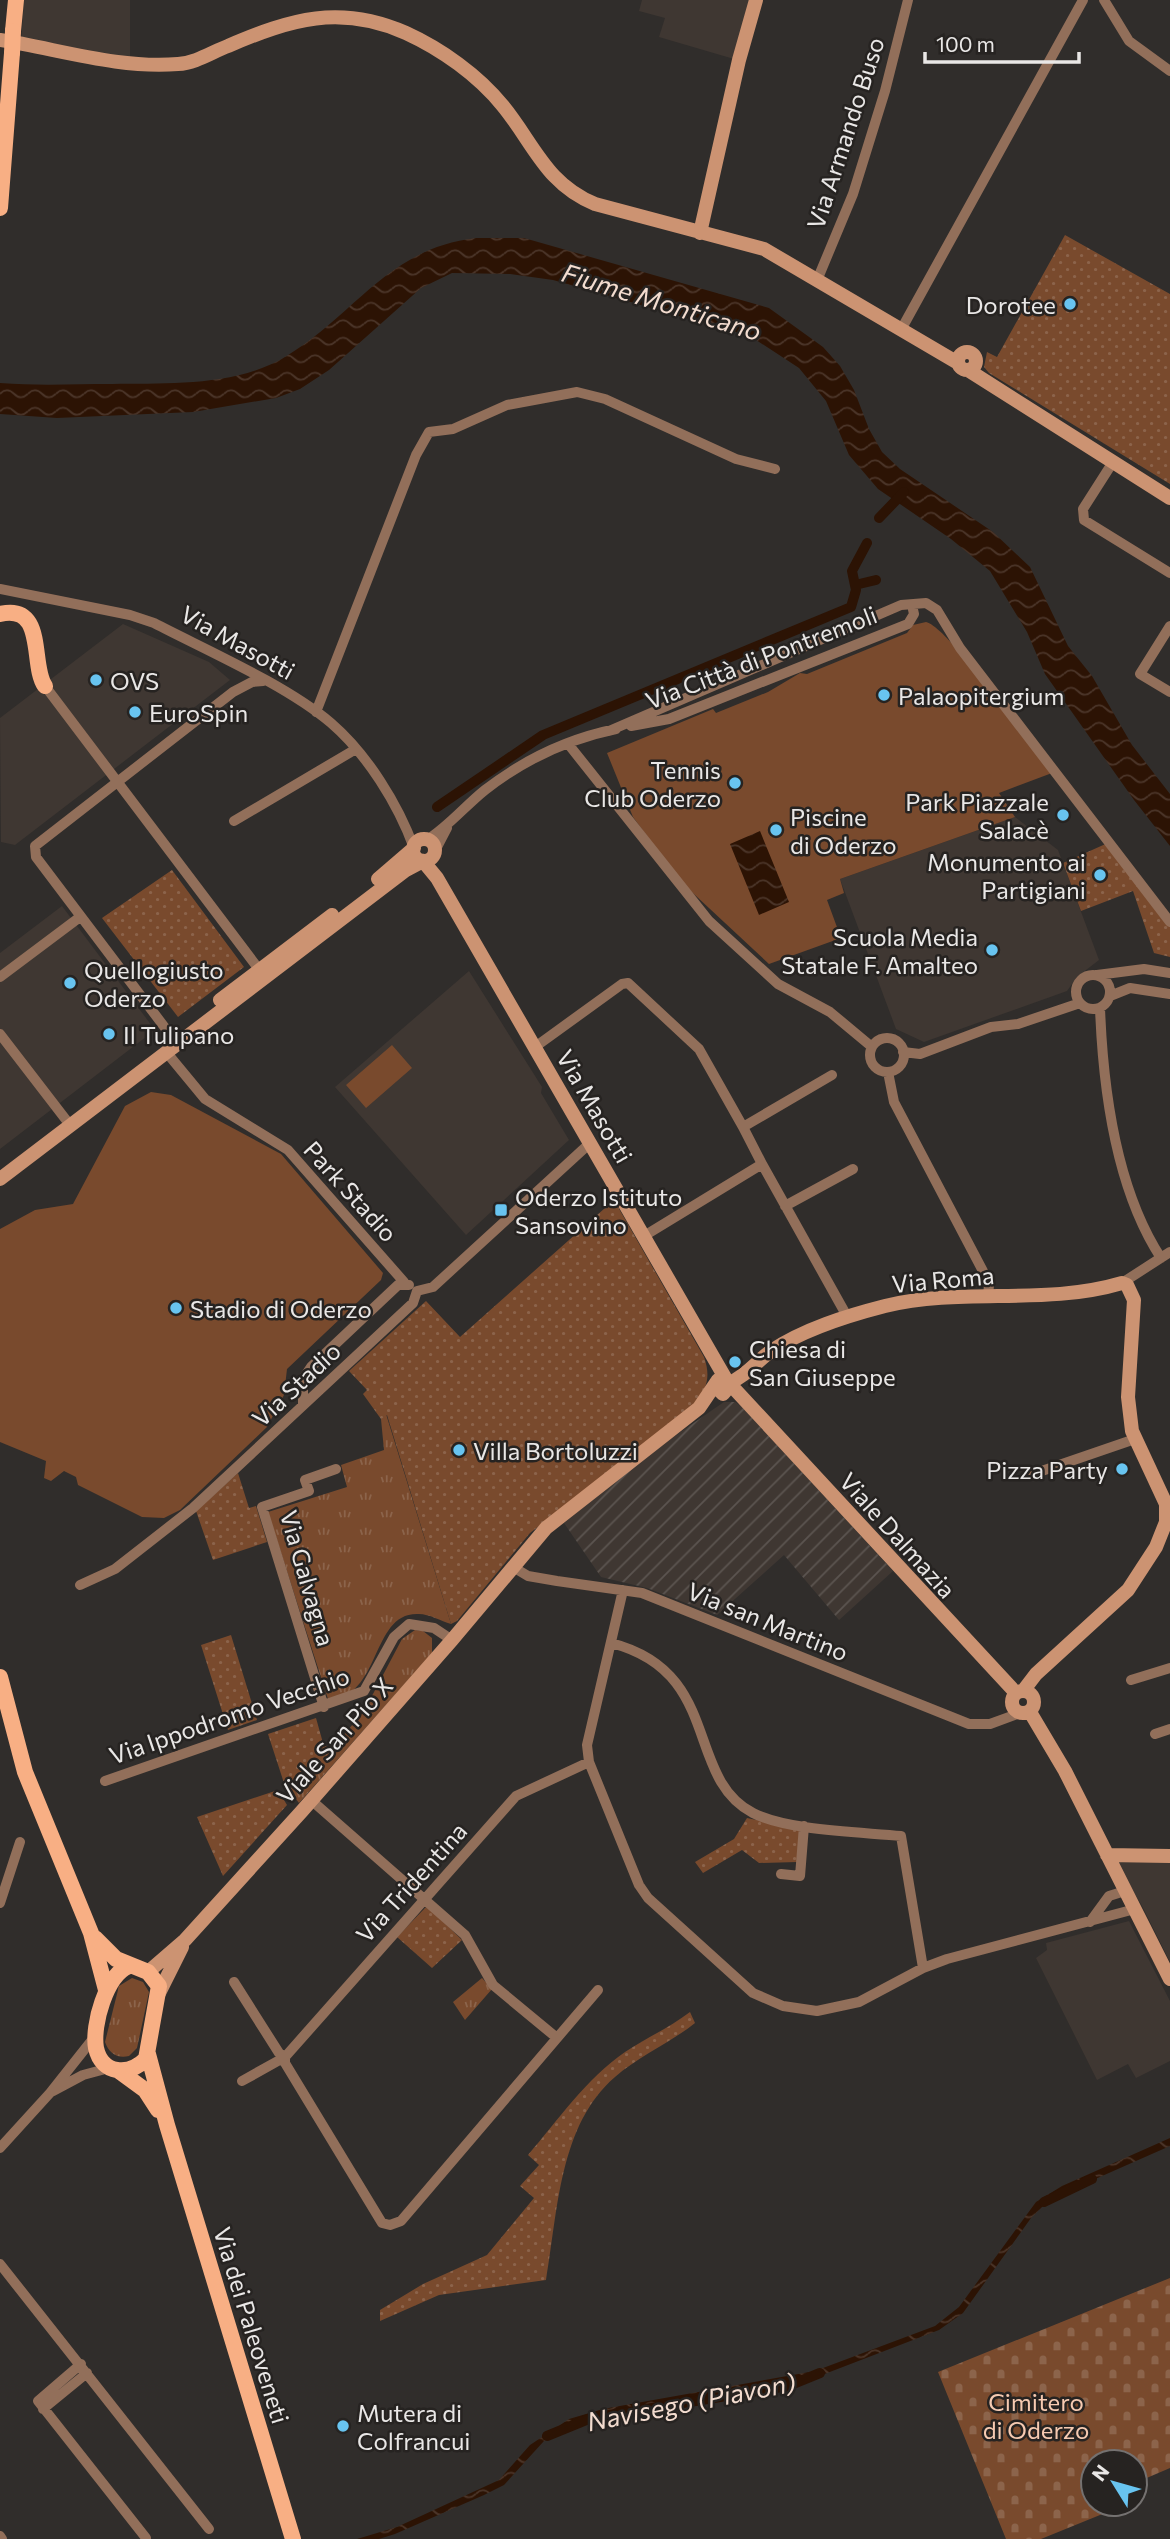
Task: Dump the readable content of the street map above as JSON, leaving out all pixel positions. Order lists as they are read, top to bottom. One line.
{"streets":{"main road":["Via dei Paleoveneti"],"street":["Via Armando Buso","Via Masotti","Via Città di Pontremoli","Park Stadio","Via Roma","Via Stadio","Viale Dalmazia","Via Galvagna","Via san Martino","Via Ippodromo Vecchio","Viale San Pio X","Via Tridentina"]},"crossings":[["Via Masotti","Via Città di Pontremoli"],["Via Masotti","Via Roma"],["Via Masotti","Viale Dalmazia"],["Park Stadio","Via Stadio"],["Via Roma","Viale Dalmazia"],["Via Roma","Via san Martino"],["Via Roma","Viale San Pio X"],["Viale Dalmazia","Via san Martino"],["Via Galvagna","Via Ippodromo Vecchio"],["Via san Martino","Viale San Pio X"],["Via Ippodromo Vecchio","Viale San Pio X"]],"water":["Fiume Monticano","Navisego (Piavon)"],"parks":["Cimitero di Oderzo"],"places":{"other":["Dorotee","OVS","Palaopitergium","EuroSpin","Tennis Club Oderzo","Park Piazzale Salacè","Piscine di Oderzo","Monumento ai Partigiani","Scuola Media Statale F. Amalteo","Quellogiusto Oderzo","Il Tulipano","Stadio di Oderzo","Chiesa di San Giuseppe","Villa Bortoluzzi","Pizza Party","Mutera di Colfrancui"],"transit":["Oderzo Istituto Sansovino"]},"scale_bar":"100 m","north":"top left"}
